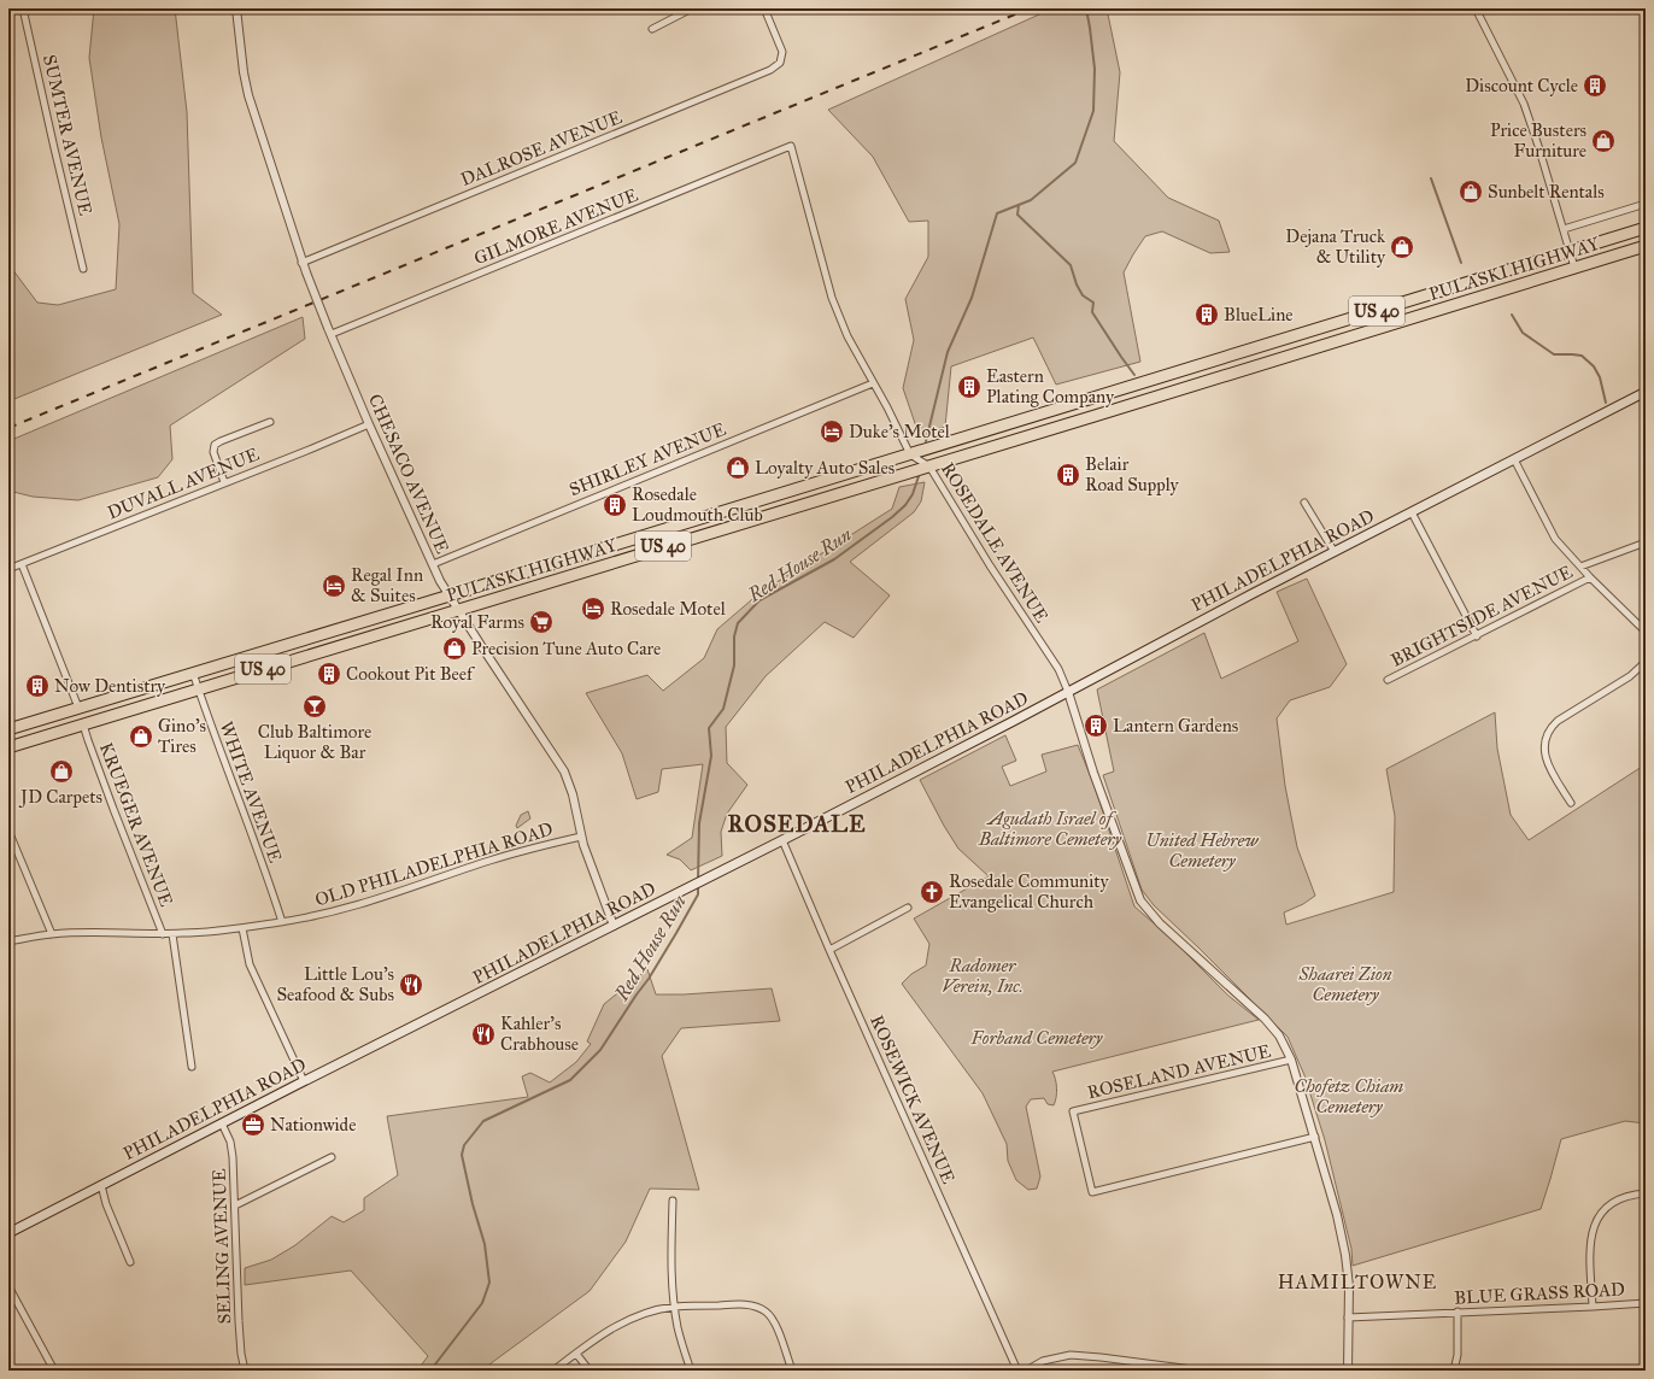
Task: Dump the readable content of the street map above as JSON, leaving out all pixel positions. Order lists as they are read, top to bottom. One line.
{"streets":{"highway":["PULASKI HIGHWAY","US 40"],"main road":["PHILADELPHIA ROAD"],"street":["SUMTER AVENUE","DALROSE AVENUE","GILMORE AVENUE","SHIRLEY AVENUE","CHESACO AVENUE","DUVALL AVENUE","ROSEDALE AVENUE","BRIGHTSIDE AVENUE","WHITE AVENUE","KRUEGER AVENUE","OLD PHILADELPHIA ROAD","ROSELAND AVENUE","ROSEWICK AVENUE","SELING AVENUE","BLUE GRASS ROAD"]},"crossings":[["DALROSE AVENUE","CHESACO AVENUE"],["GILMORE AVENUE","SHIRLEY AVENUE"],["GILMORE AVENUE","CHESACO AVENUE"],["PULASKI HIGHWAY","CHESACO AVENUE"],["PULASKI HIGHWAY","ROSEDALE AVENUE"],["PULASKI HIGHWAY","WHITE AVENUE"],["PULASKI HIGHWAY","KRUEGER AVENUE"],["SHIRLEY AVENUE","CHESACO AVENUE"],["CHESACO AVENUE","DUVALL AVENUE"],["CHESACO AVENUE","PHILADELPHIA ROAD"],["CHESACO AVENUE","OLD PHILADELPHIA ROAD"],["ROSEDALE AVENUE","PHILADELPHIA ROAD"],["PHILADELPHIA ROAD","ROSEWICK AVENUE"],["PHILADELPHIA ROAD","SELING AVENUE"],["WHITE AVENUE","OLD PHILADELPHIA ROAD"],["KRUEGER AVENUE","OLD PHILADELPHIA ROAD"]],"districts":["ROSEDALE","HAMILTOWNE"],"water":["Red House Run"],"parks":["Agudath Israel of Baltimore Cemetery","United Hebrew Cemetery","Radomer Verein, Inc.","Shaarei Zion Cemetery","Forband Cemetery","Chofetz Chiam Cemetery"],"places":{"building":["Discount Cycle","BlueLine","Eastern Plating Company","Belair Road Supply","Rosedale Loudmouth Club","Cookout Pit Beef","Now Dentistry","Lantern Gardens"],"shop":["Price Busters Furniture","Sunbelt Rentals","Dejana Truck & Utility","Loyalty Auto Sales","Precision Tune Auto Care","Gino’s Tires","JD Carpets"],"hotel":["Duke’s Motel","Regal Inn & Suites","Rosedale Motel"],"supermarket":["Royal Farms"],"bar":["Club Baltimore Liquor & Bar"],"church":["Rosedale Community Evangelical Church"],"restaurant":["Little Lou’s Seafood & Subs","Kahler’s Crabhouse"],"office":["Nationwide"]}}
